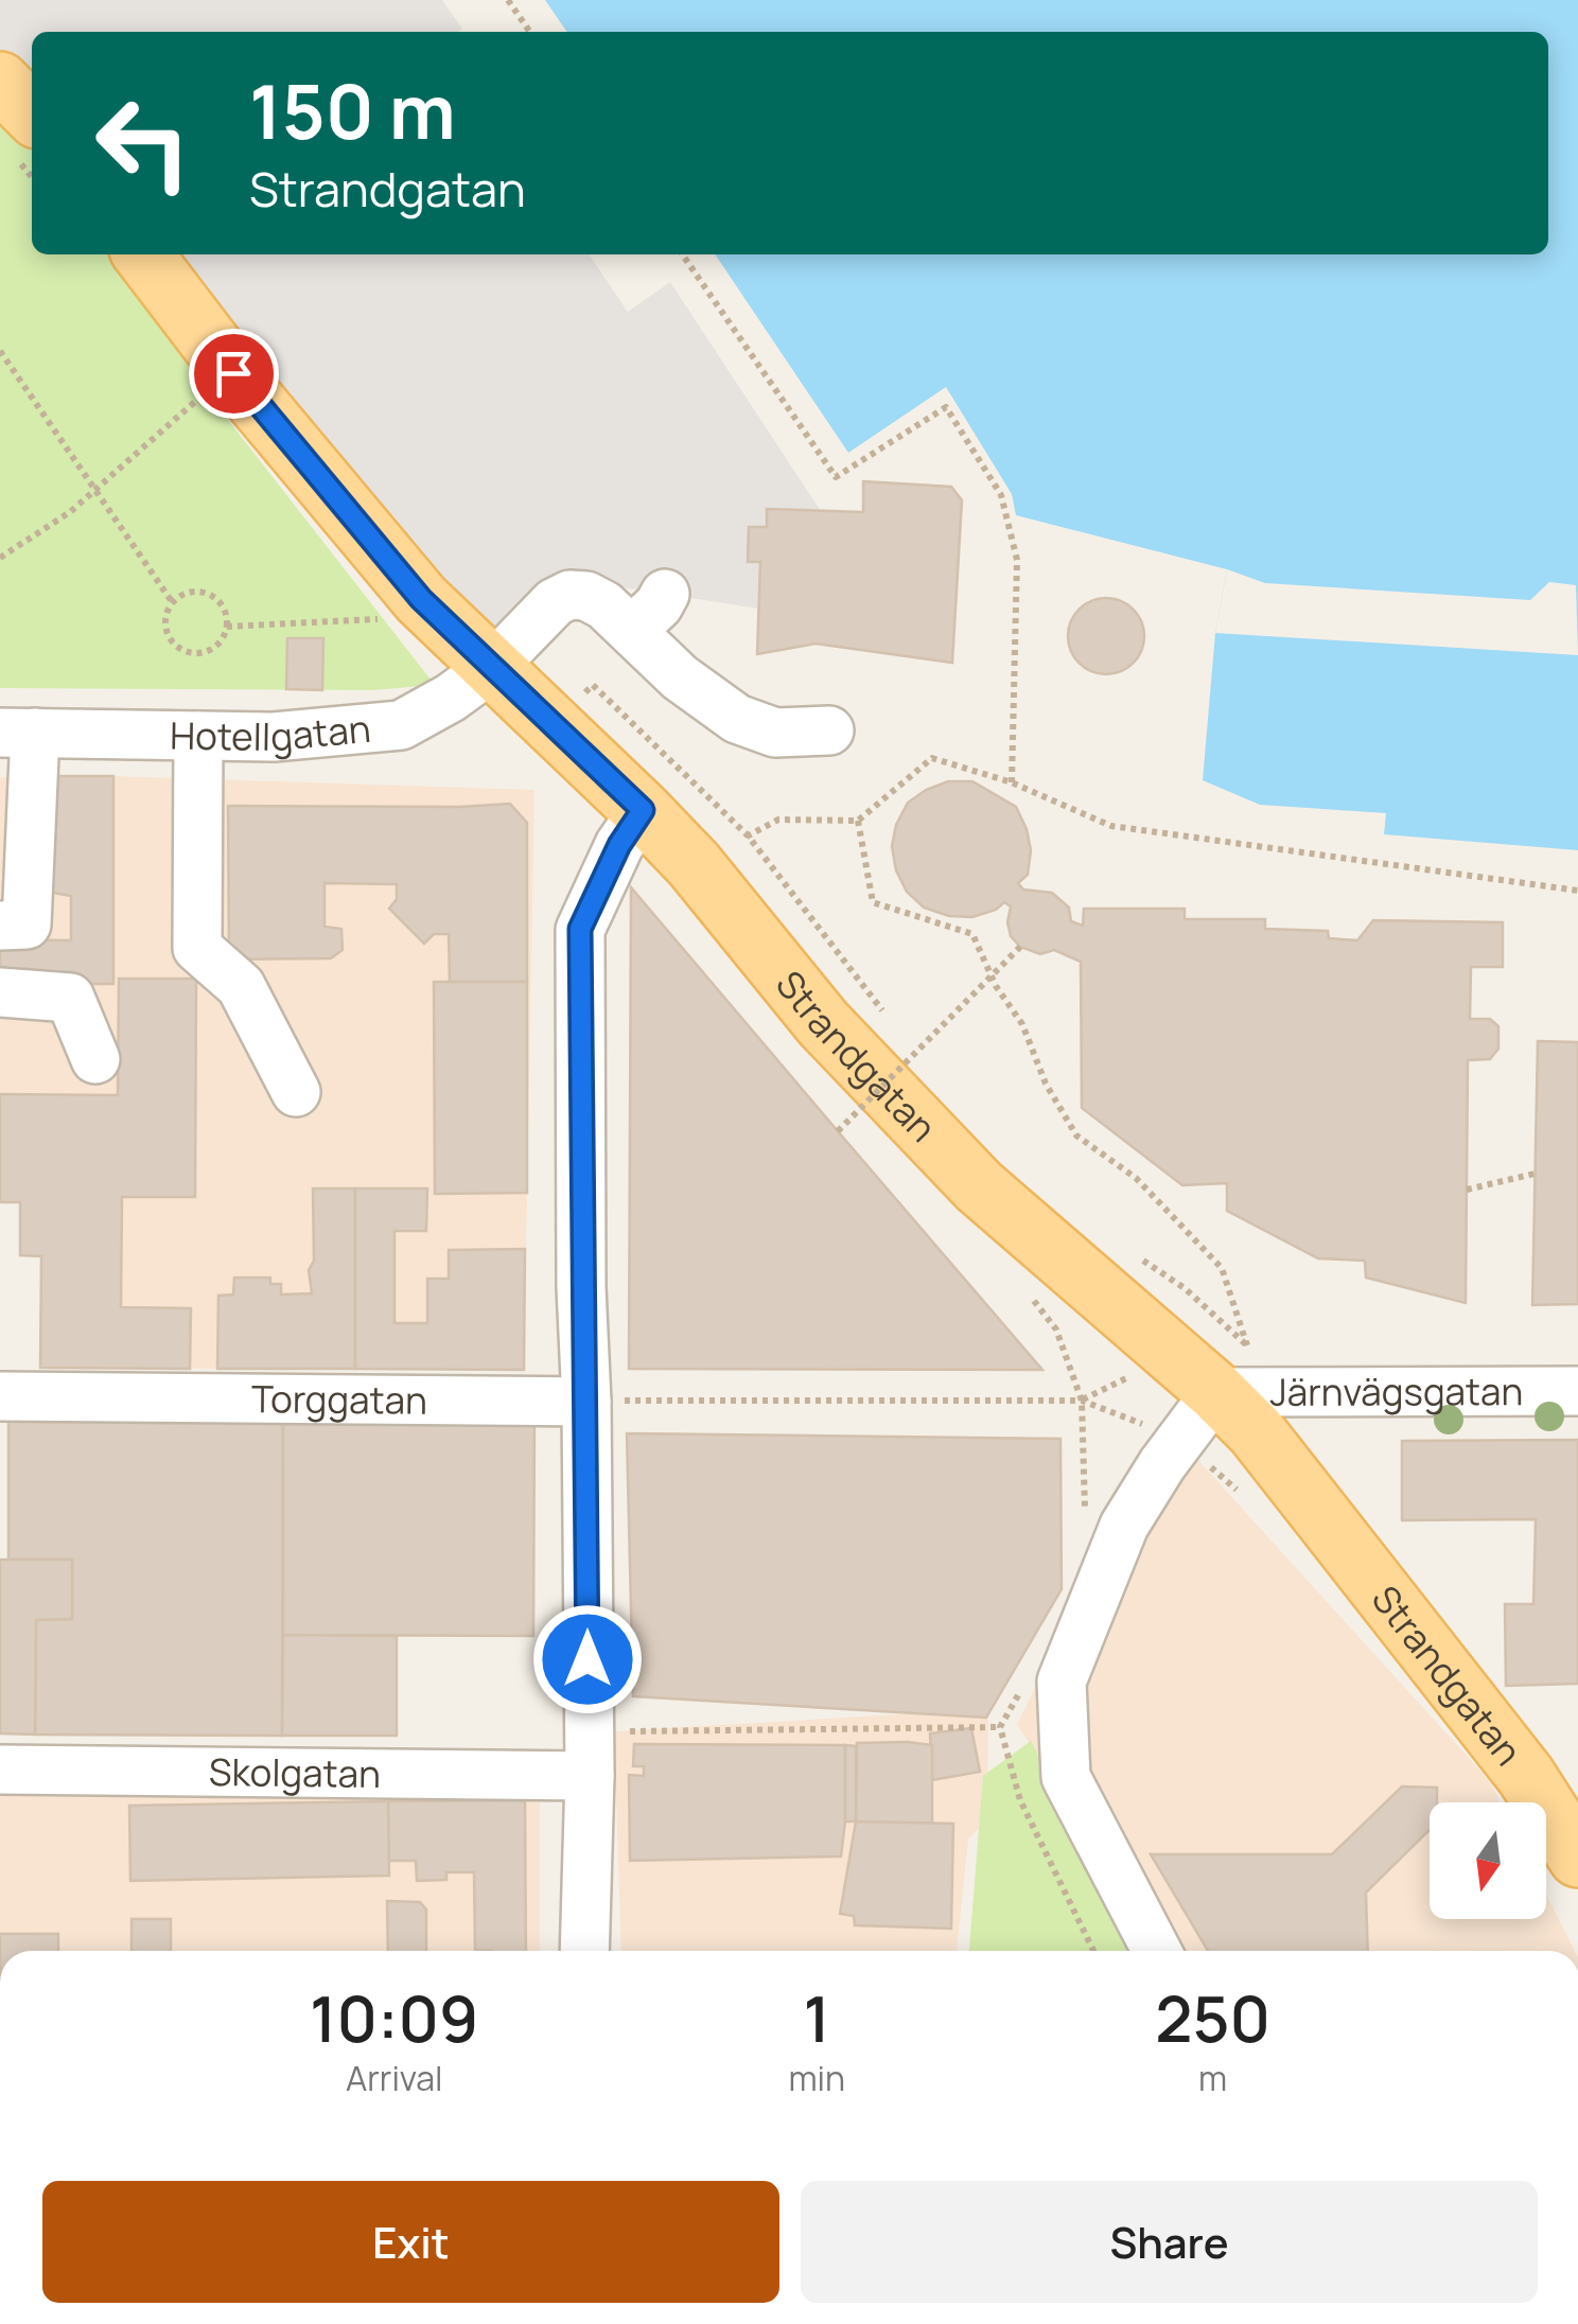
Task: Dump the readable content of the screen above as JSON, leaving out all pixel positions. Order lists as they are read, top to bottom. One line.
{"streets":{"main road":["Strandgatan"],"street":["Hotellgatan","Järnvägsgatan","Torggatan","Skolgatan"]},"crossings":[["Hotellgatan","Strandgatan"],["Strandgatan","Järnvägsgatan"]],"north":"bottom","page":{"turn":["150 m","Strandgatan"],"eta":["10:09","Arrival","1","min","250","m"],"buttons":["Exit","Share"]}}
